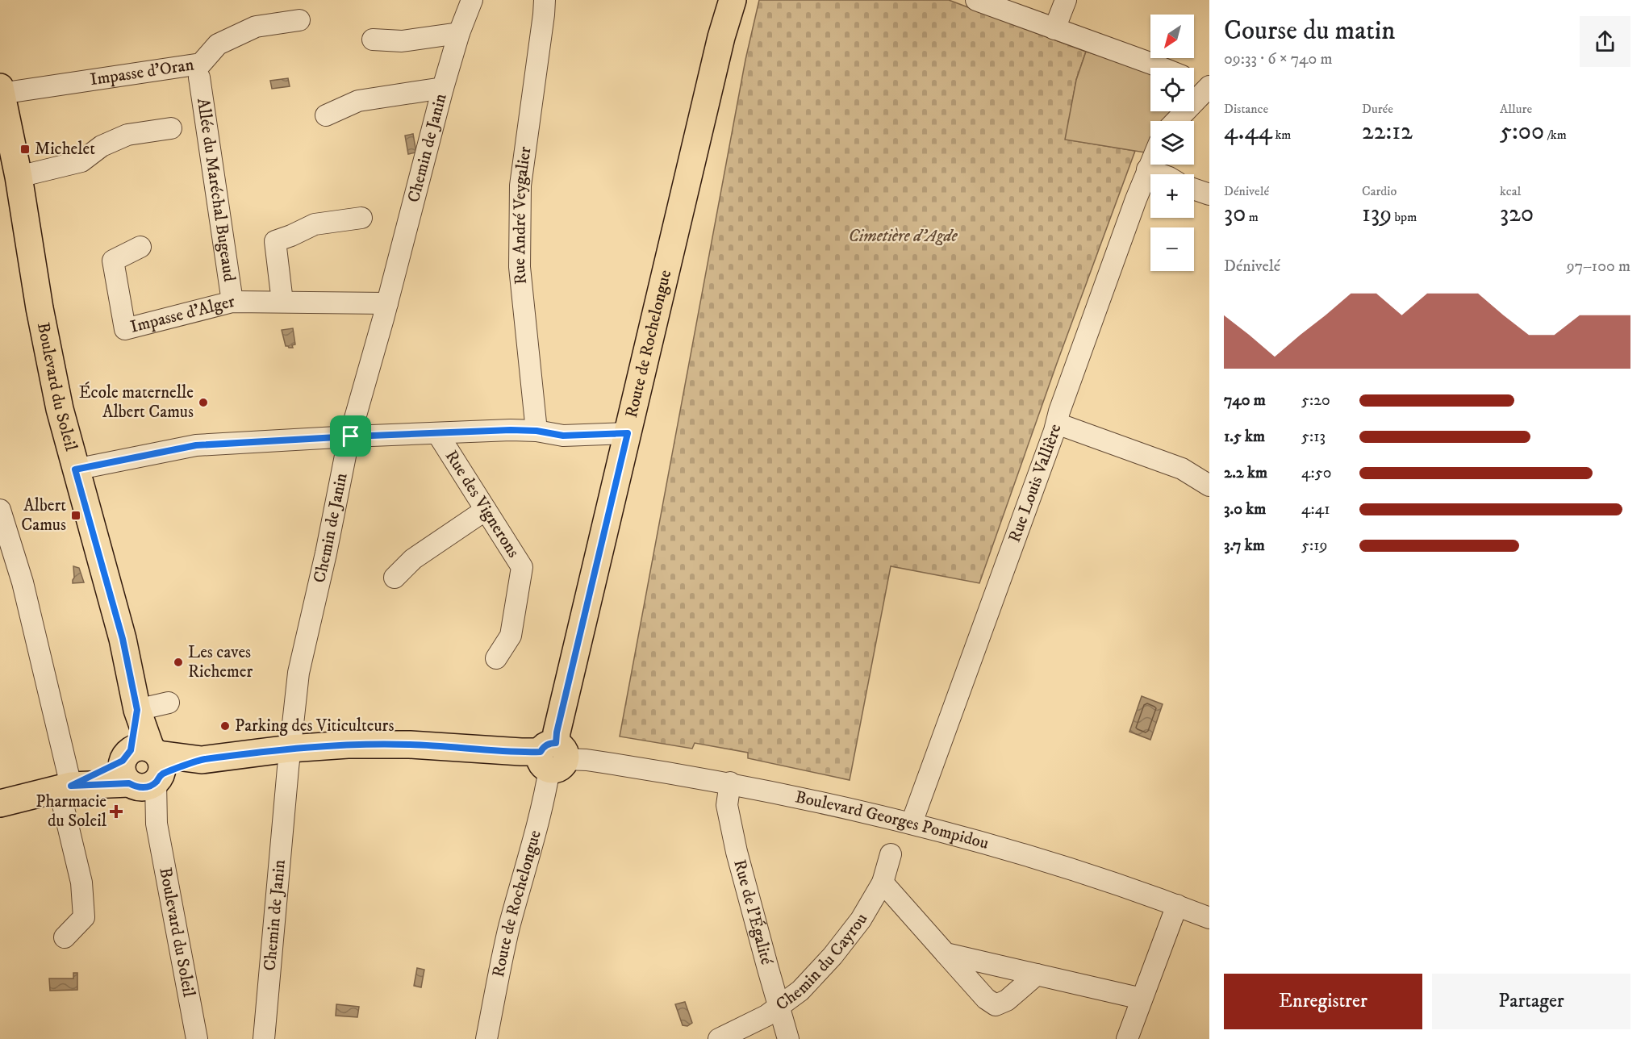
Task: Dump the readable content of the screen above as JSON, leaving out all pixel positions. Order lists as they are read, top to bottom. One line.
{"streets":{"main road":["Route de Rochelongue","Boulevard du Soleil","Boulevard Georges Pompidou"],"street":["Impasse d'Oran","Chemin de Janin","Allée du Maréchal Bugeaud","Rue André Veygalier","Impasse d'Alger","Rue Louis Vallière","Rue des Vignerons","Rue de l'Égalité","Chemin du Cayrou"]},"crossings":[["Impasse d'Oran","Boulevard du Soleil"],["Chemin de Janin","Impasse d'Alger"],["Chemin de Janin","Boulevard Georges Pompidou"],["Allée du Maréchal Bugeaud","Impasse d'Alger"],["Route de Rochelongue","Boulevard Georges Pompidou"],["Boulevard du Soleil","Boulevard Georges Pompidou"],["Rue Louis Vallière","Boulevard Georges Pompidou"],["Boulevard Georges Pompidou","Rue de l'Égalité"],["Rue de l'Égalité","Chemin du Cayrou"]],"parks":["Cimetière d'Agde"],"places":{"transit":["Michelet","Albert Camus"],"other":["École maternelle Albert Camus","Les caves Richemer","Parking des Viticulteurs"],"health":["Pharmacie du Soleil"]},"north":"bottom left","page":{"heading":["Course du matin","09:33 · 6 × 740 m"],"map_buttons":["+","−"],"stats":[["Distance","4.44 km"],["Durée","22:12"],["Allure","5:00 /km"],["Dénivelé","30 m"],["Cardio","139 bpm"],["kcal","320"]],"chart":["Dénivelé","97–100 m"],"list":[{"name":"740 m","note":"5:20"},{"name":"1.5 km","note":"5:13"},{"name":"2.2 km","note":"4:50"},{"name":"3.0 km","note":"4:41"},{"name":"3.7 km","note":"5:19"}],"buttons":["Enregistrer","Partager"]}}
